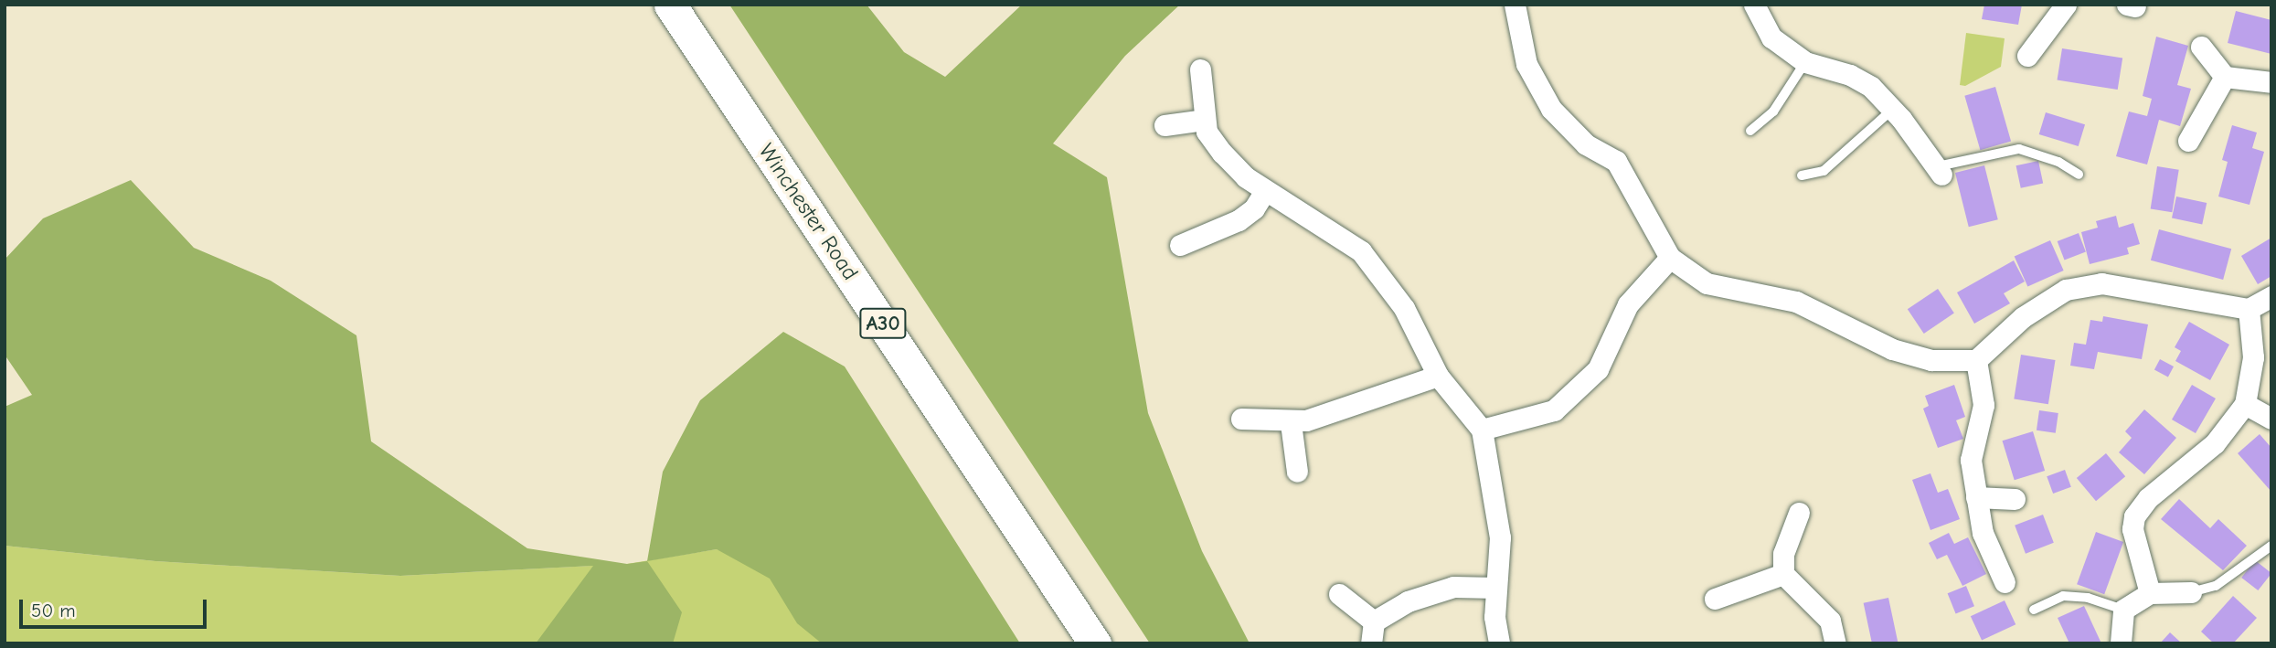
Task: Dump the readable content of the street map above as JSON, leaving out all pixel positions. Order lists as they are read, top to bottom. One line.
{"streets":{"main road":["Winchester Road","A30"]},"scale_bar":"50 m"}
